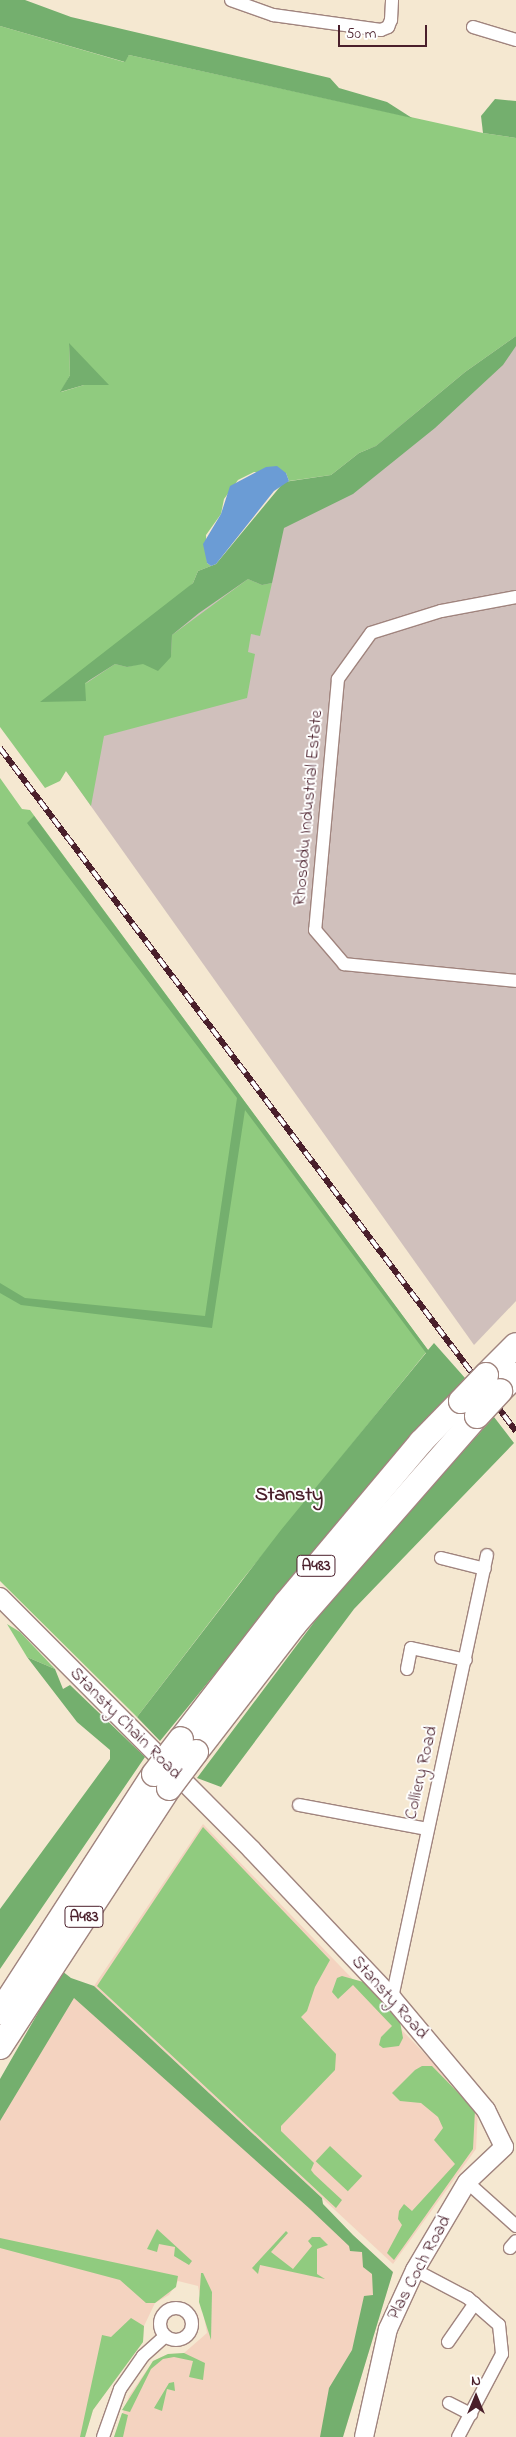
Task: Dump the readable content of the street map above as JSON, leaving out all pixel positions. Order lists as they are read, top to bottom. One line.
{"streets":{"highway":["A483"],"street":["Rhosddu Industrial Estate","Stansty Chain Road","Colliery Road","Stansty Road","Plas Coch Road"]},"crossings":[["Stansty Chain Road","Stansty Road"],["Colliery Road","Stansty Road"],["Stansty Road","Plas Coch Road"]],"districts":["Stansty"],"scale_bar":"50 m","north":"top"}
